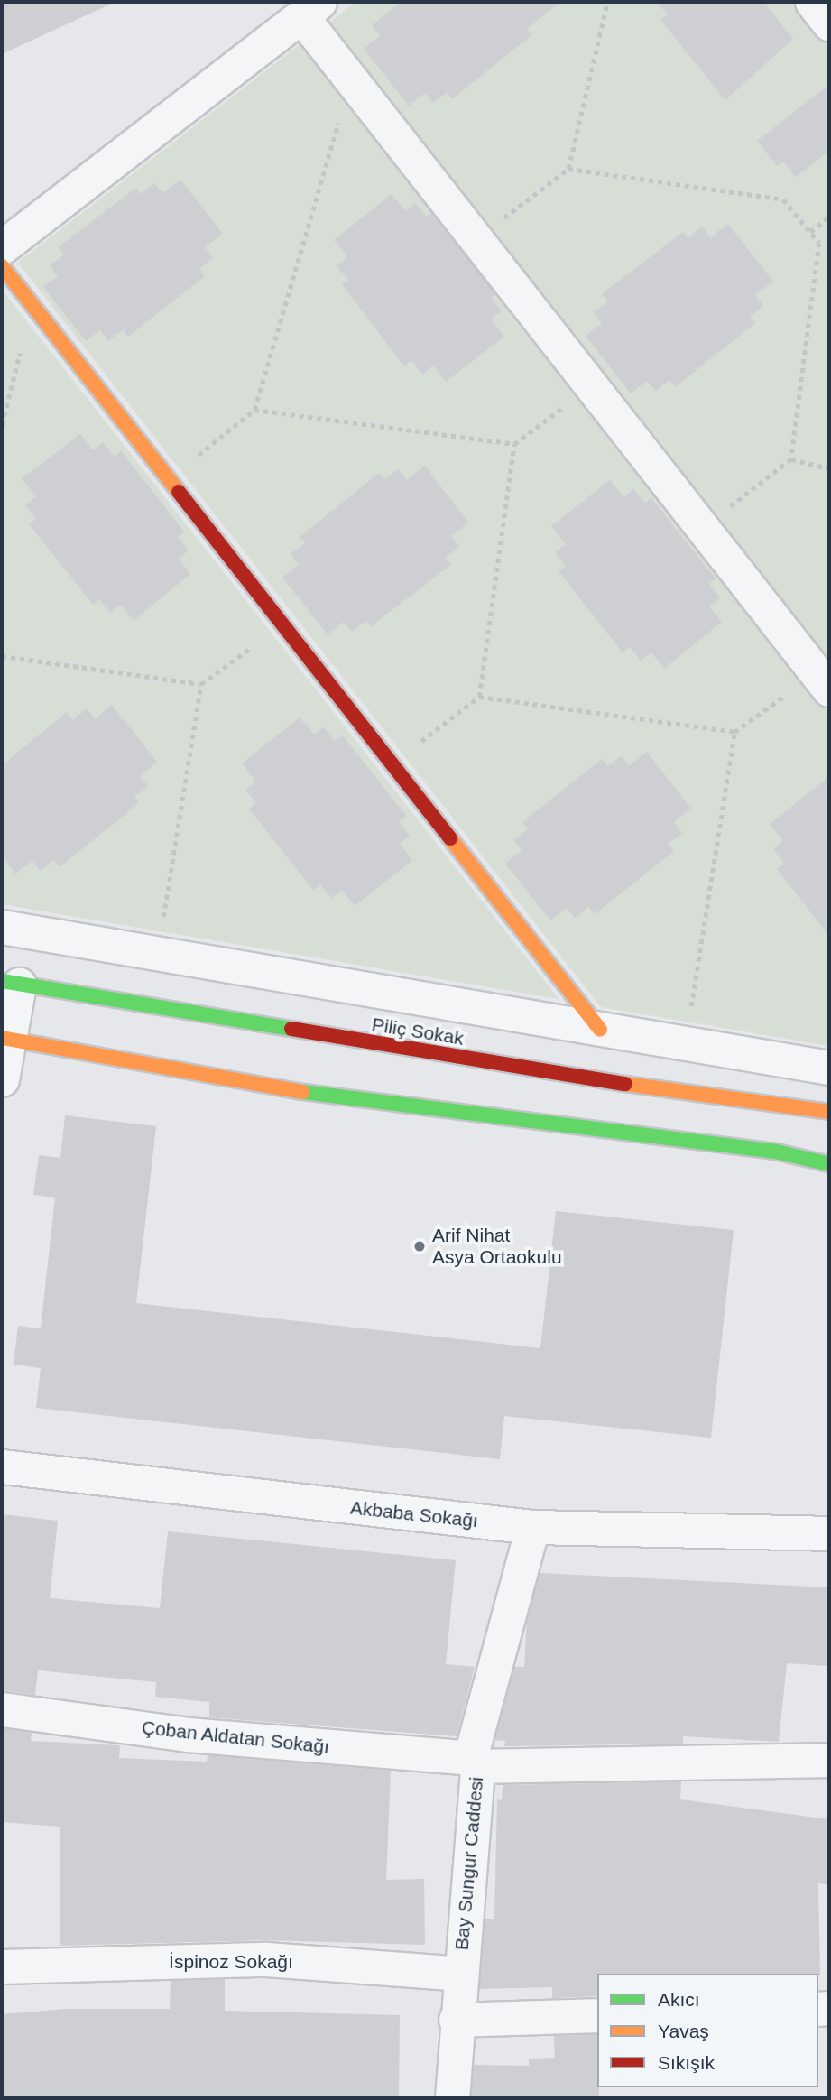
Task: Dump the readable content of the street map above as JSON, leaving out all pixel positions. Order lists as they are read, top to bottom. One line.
{"streets":{"street":["Piliç Sokak","Akbaba Sokağı","Çoban Aldatan Sokağı","Bay Sungur Caddesi","İspinoz Sokağı"]},"crossings":[["Akbaba Sokağı","Bay Sungur Caddesi"],["Çoban Aldatan Sokağı","Bay Sungur Caddesi"],["Bay Sungur Caddesi","İspinoz Sokağı"]],"places":["Arif Nihat Asya Ortaokulu"],"legend":["Akıcı","Yavaş","Sıkışık"]}
